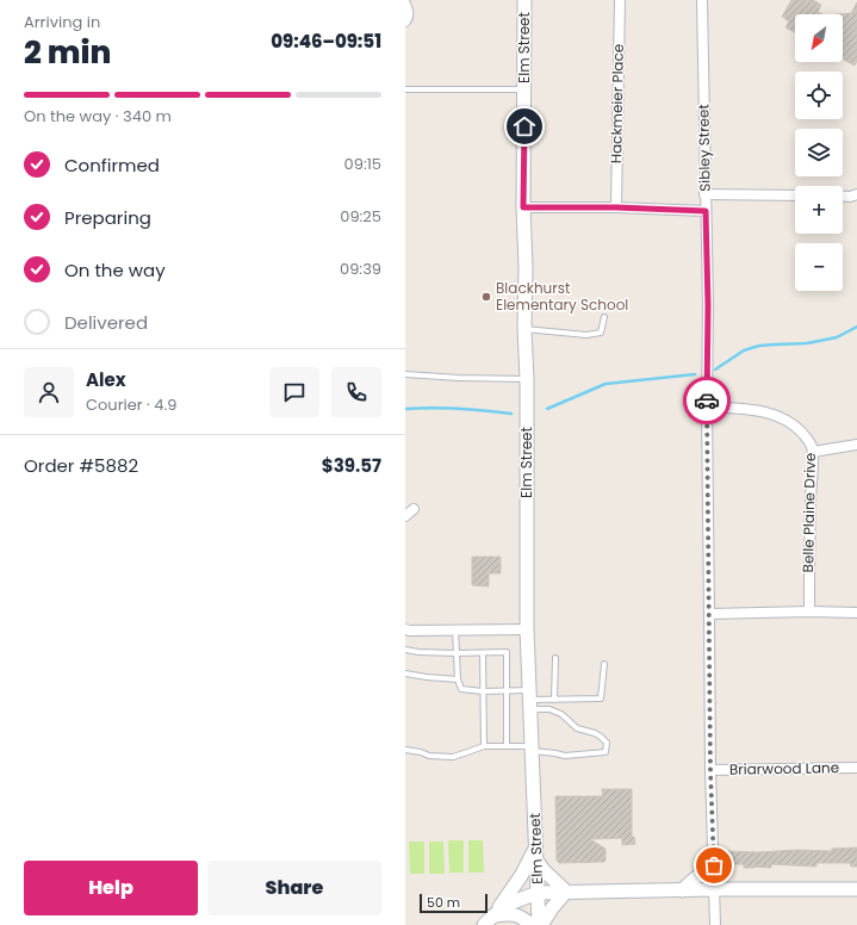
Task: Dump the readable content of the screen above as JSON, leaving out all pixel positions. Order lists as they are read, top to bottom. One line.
{"streets":{"main road":["Elm Street"],"street":["Hackmeier Place","Sibley Street","Belle Plaine Drive","Briarwood Lane"]},"crossings":[["Sibley Street","Belle Plaine Drive"],["Sibley Street","Briarwood Lane"]],"places":["Blackhurst Elementary School"],"scale_bar":"50 m","north":"bottom left","page":{"heading":["2 min","Arriving in","09:46–09:51"],"panel":["Alex","Courier · 4.9","Order #5882","$39.57"],"map_buttons":["+","−"],"bar":"On the way · 340 m","list":[["Confirmed","09:15"],["Preparing","09:25"],["On the way","09:39"],"Delivered"],"buttons":["Help","Share"],"scale":"50 m"}}
